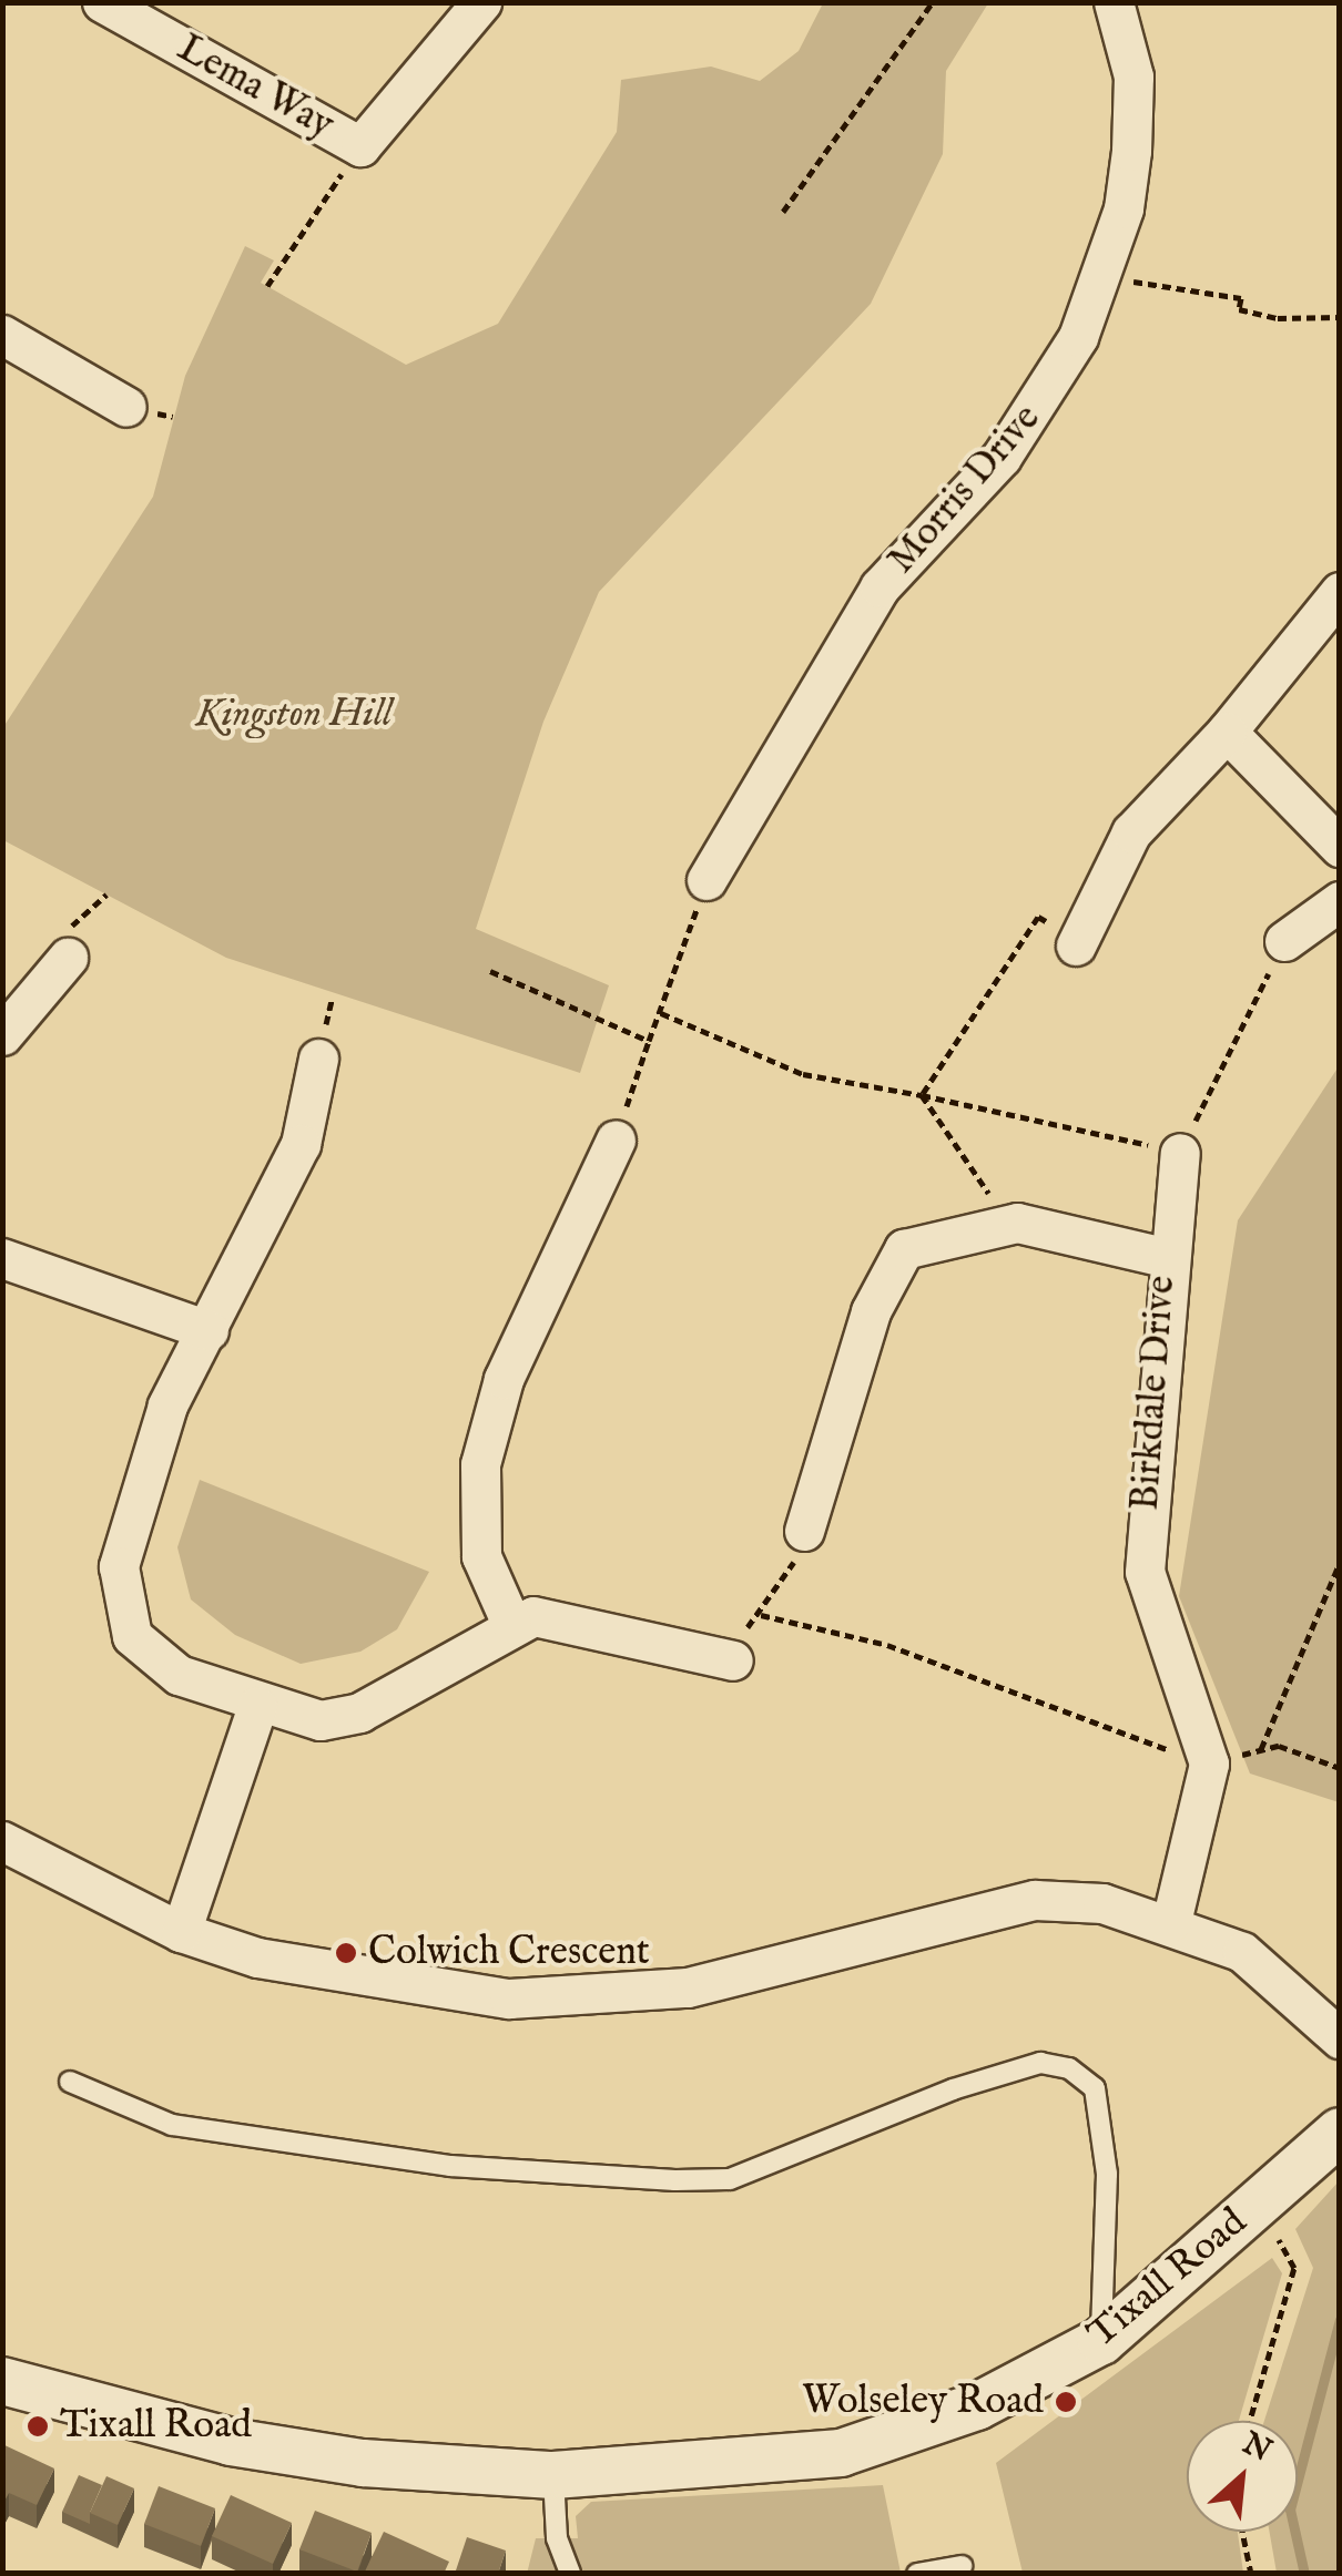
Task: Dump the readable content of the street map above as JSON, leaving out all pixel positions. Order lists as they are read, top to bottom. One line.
{"streets":{"street":["Lema Way","Morris Drive","Birkdale Drive","Tixall Road"]},"parks":["Kingston Hill"],"places":["Colwich Crescent","Wolseley Road","Tixall Road"],"north":"top right"}
